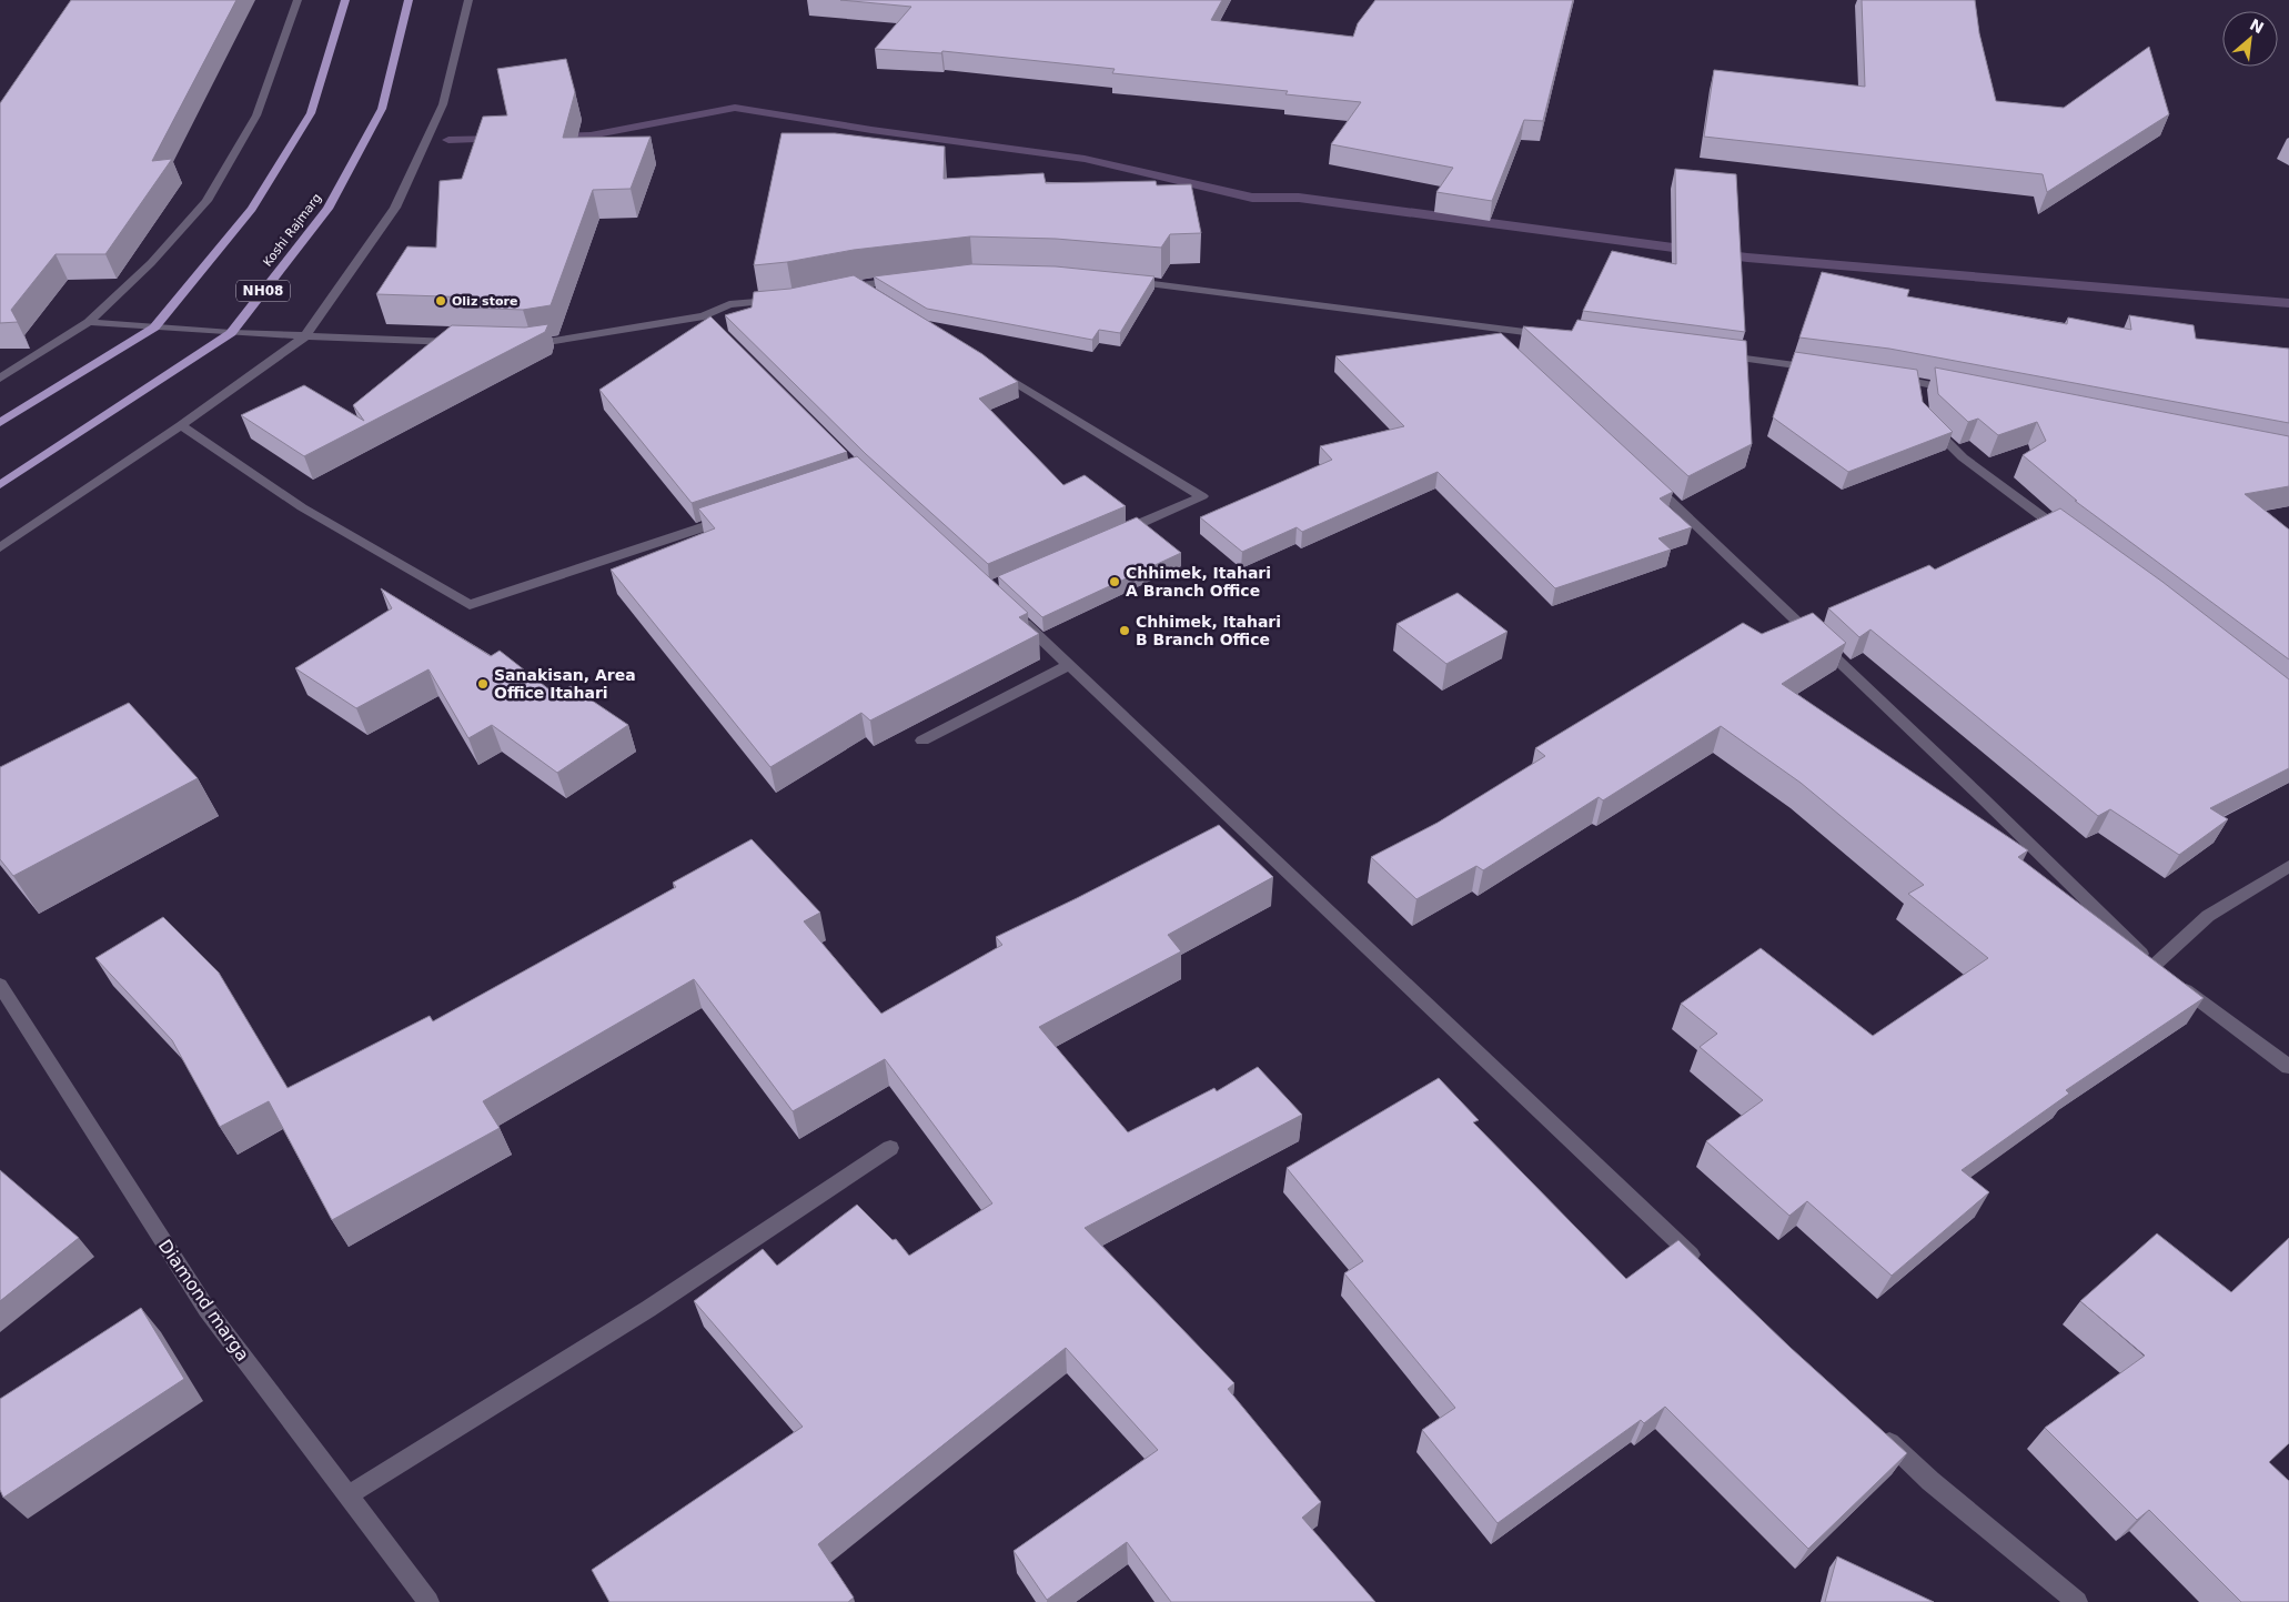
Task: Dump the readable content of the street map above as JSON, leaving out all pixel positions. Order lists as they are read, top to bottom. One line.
{"streets":{"main road":["Koshi Rajmarg","NH08"],"street":["Diamond marga"]},"places":["Oliz store","Chhimek, Itahari A Branch Office","Chhimek, Itahari B Branch Office","Sanakisan, Area Office Itahari"],"north":"top right"}
